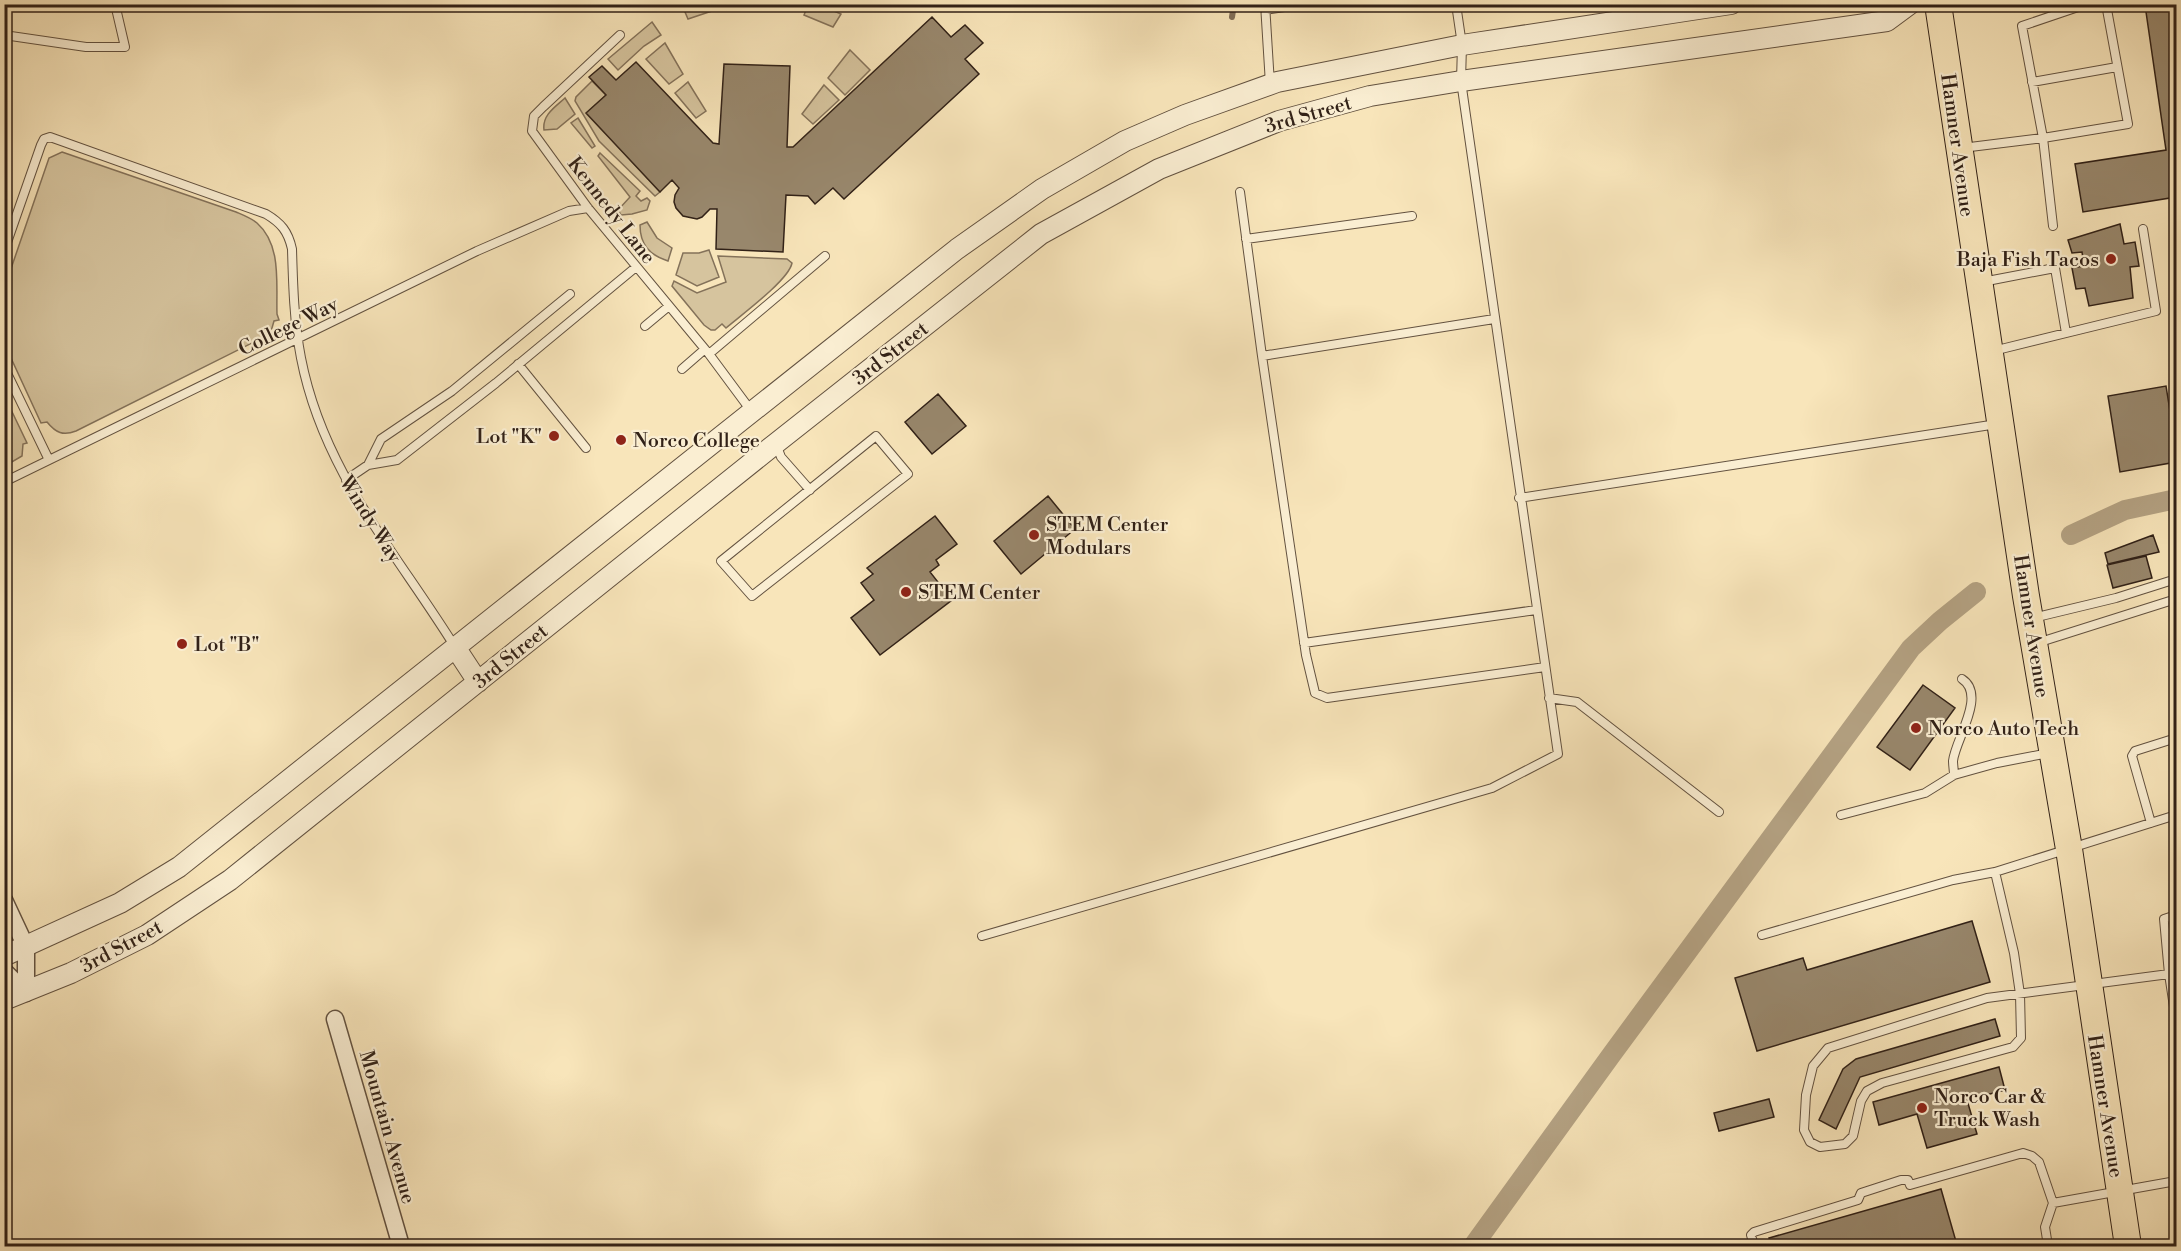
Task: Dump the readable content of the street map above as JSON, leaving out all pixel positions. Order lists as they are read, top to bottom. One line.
{"streets":{"main road":["Hamner Avenue"],"street":["3rd Street","Windy Way","Mountain Avenue"],"lane":["Kennedy Lane","College Way"]},"crossings":[["3rd Street","Kennedy Lane"],["3rd Street","Windy Way"],["Kennedy Lane","College Way"],["College Way","Windy Way"]],"places":["Baja Fish Tacos","Lot \"K\"","Norco College","STEM Center Modulars","STEM Center","Lot \"B\"","Norco Auto Tech","Norco Car & Truck Wash"]}
